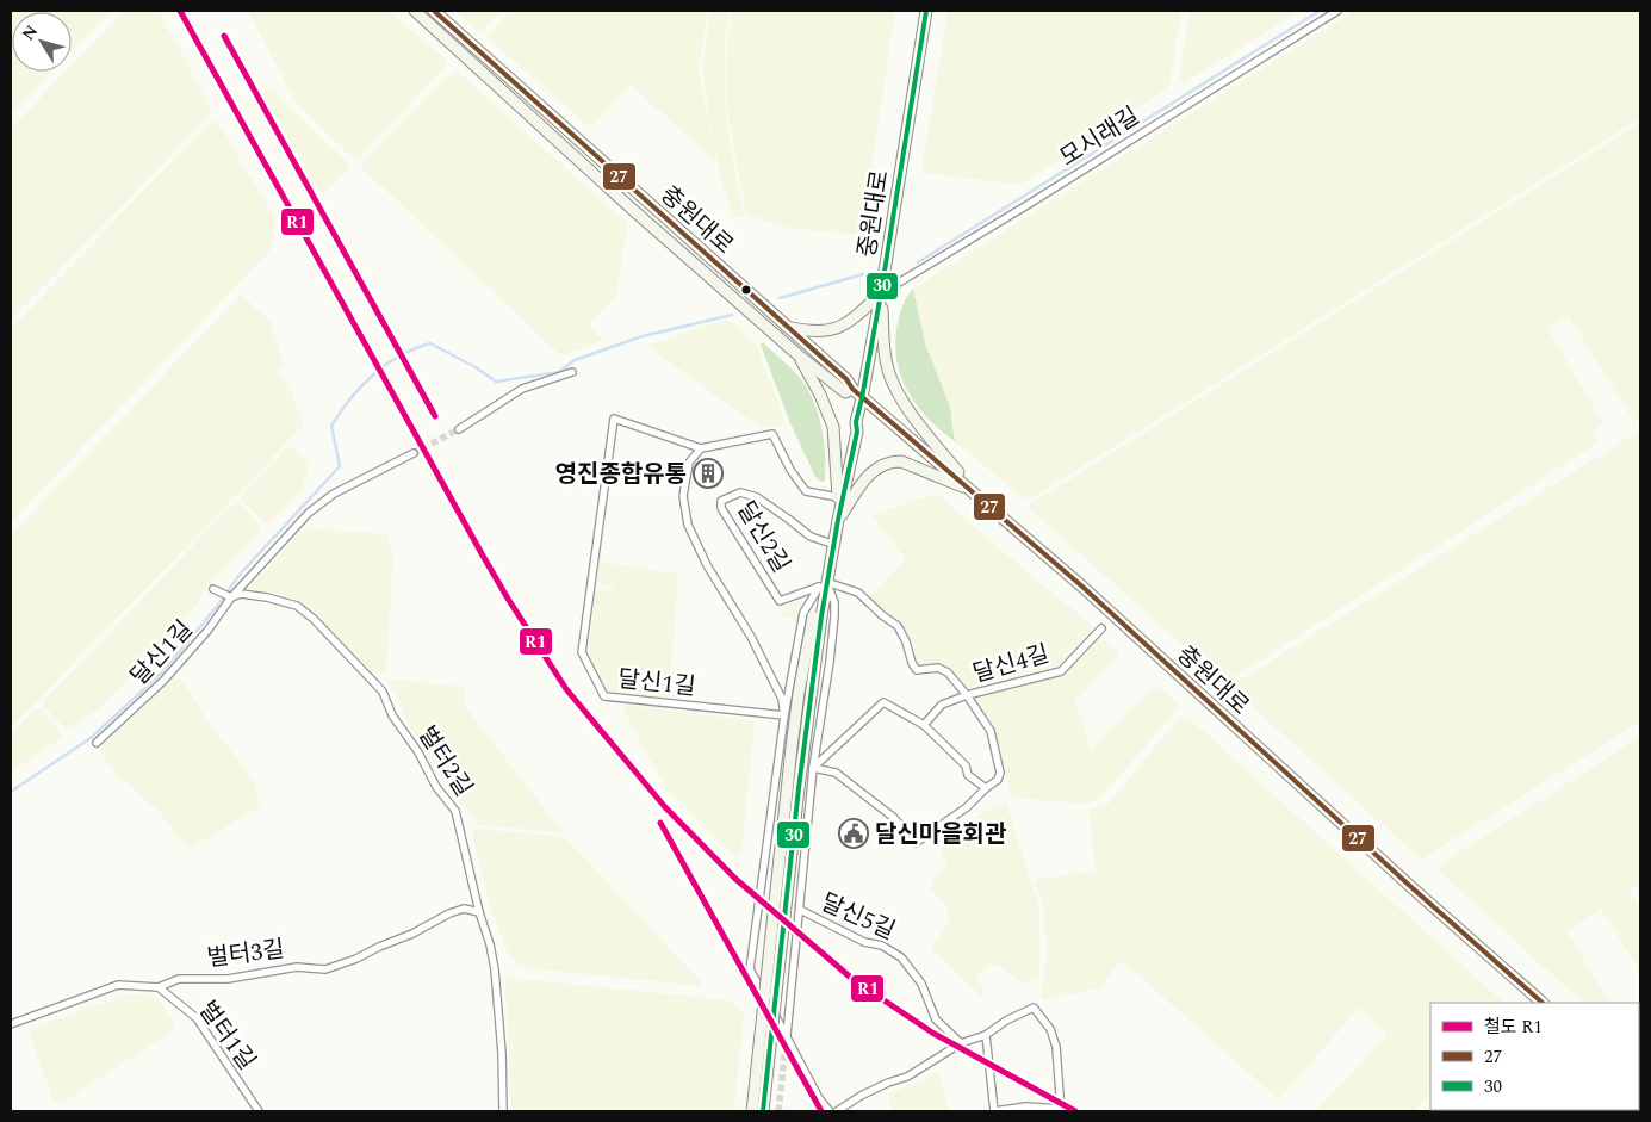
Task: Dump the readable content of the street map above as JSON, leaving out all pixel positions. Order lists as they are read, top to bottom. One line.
{"streets":{"street":["모시래길","중원대로","충원대로","달신2길","달신1길","달신4길","벌터2길","달신5길","벌터3길","벌터1길"]},"crossings":[["모시래길","중원대로"],["중원대로","충원대로"],["중원대로","달신2길"],["중원대로","달신1길"],["달신1길","벌터2길"],["벌터2길","벌터3길"],["벌터3길","벌터1길"]],"places":{"building":["영진종합유통"],"public building":["달신마을회관"]},"lines":["rail line R1","transit line 27","transit line 30"],"legend":["철도 R1","27","30"],"north":"top left"}
